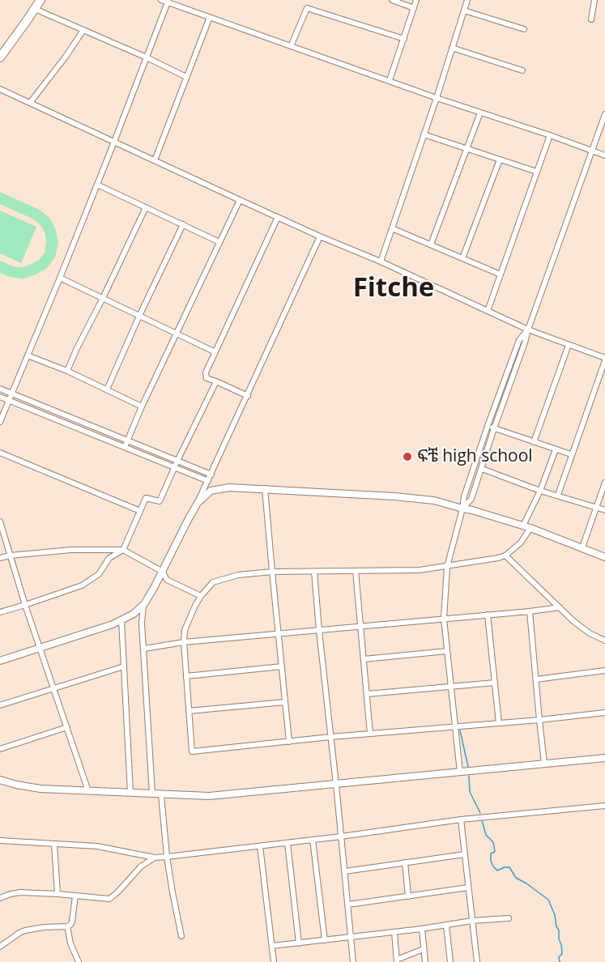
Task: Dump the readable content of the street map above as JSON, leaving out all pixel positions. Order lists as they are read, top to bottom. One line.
{"districts":["Fitche"],"places":["ፍቼ high school"]}
